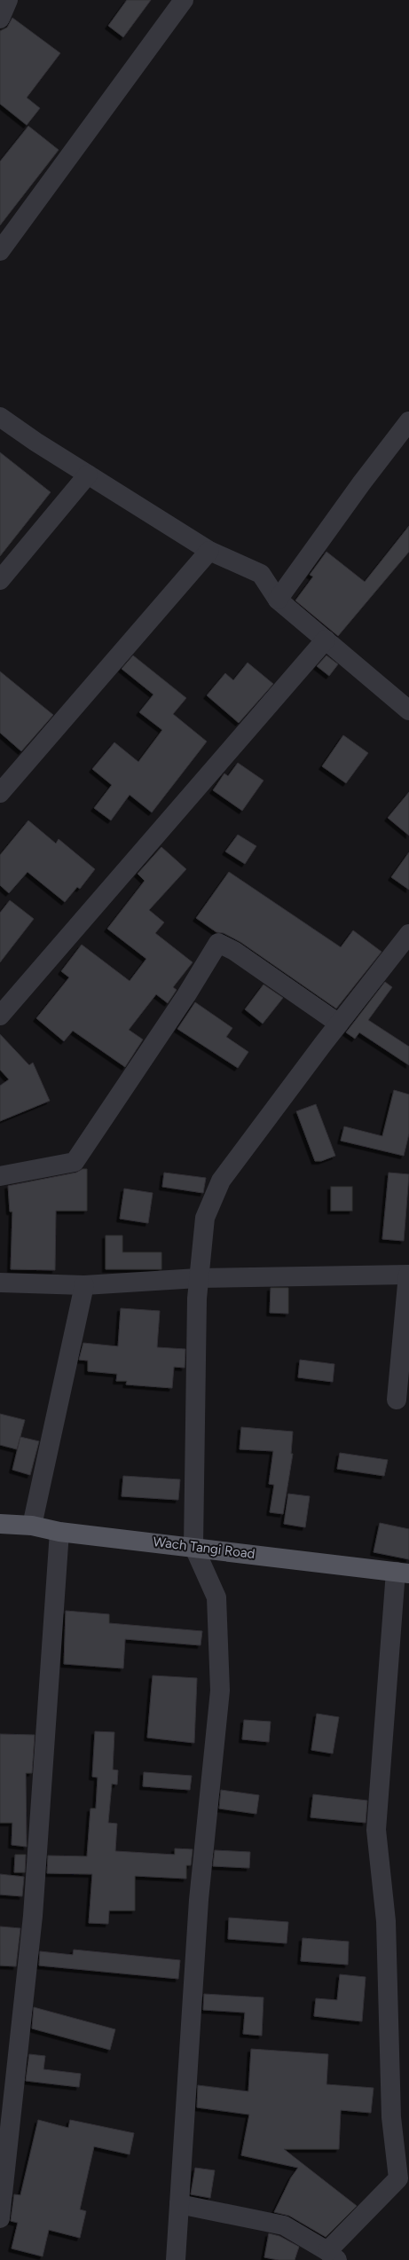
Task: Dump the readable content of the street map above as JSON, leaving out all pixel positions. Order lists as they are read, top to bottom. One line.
{"streets":{"main road":["Wach Tangi Road"]}}
